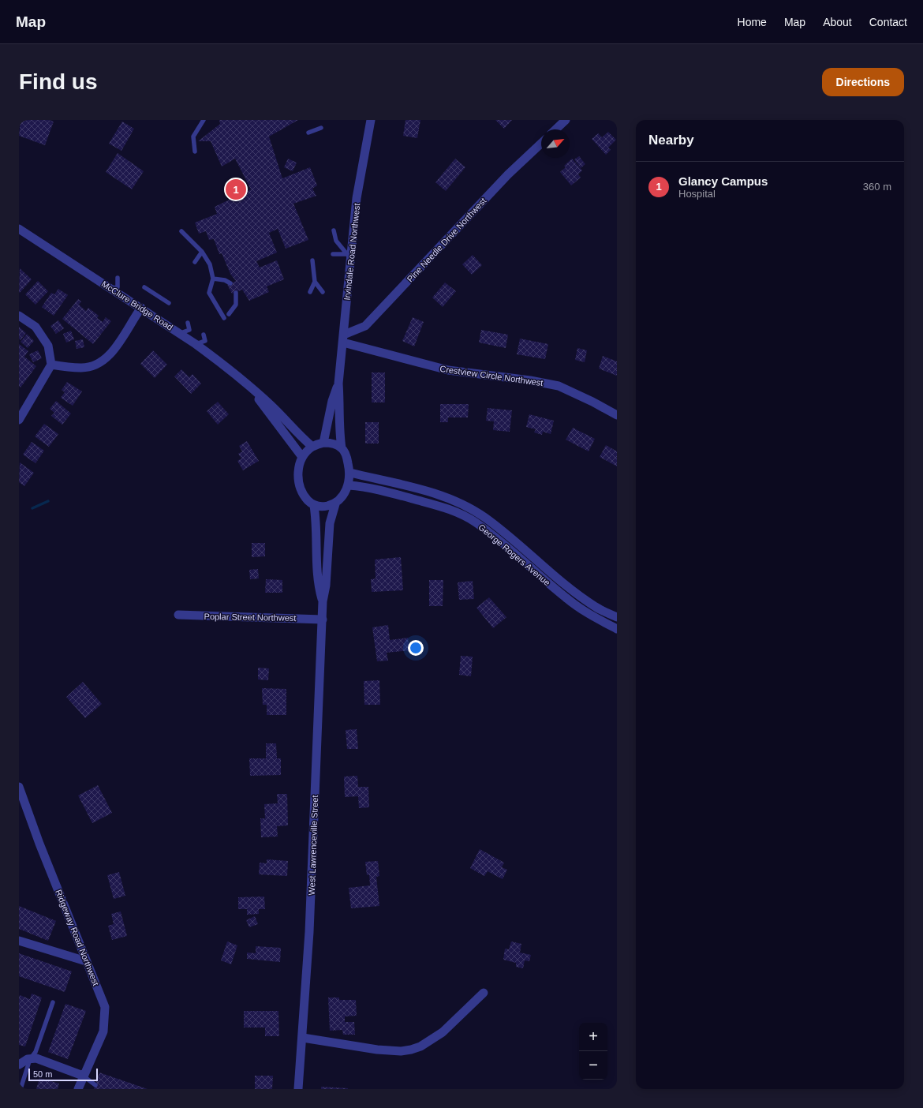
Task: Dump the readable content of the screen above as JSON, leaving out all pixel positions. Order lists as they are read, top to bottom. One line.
{"streets":{"street":["Pine Needle Drive Northwest","Irvindale Road Northwest","McClure Bridge Road","Crestview Circle Northwest","George Rogers Avenue","Poplar Street Northwest","West Lawrenceville Street","Ridgeway Road Northwest"]},"crossings":[["Pine Needle Drive Northwest","Irvindale Road Northwest"],["Pine Needle Drive Northwest","Crestview Circle Northwest"],["Irvindale Road Northwest","McClure Bridge Road"],["Irvindale Road Northwest","Crestview Circle Northwest"],["Irvindale Road Northwest","George Rogers Avenue"],["Irvindale Road Northwest","West Lawrenceville Street"],["McClure Bridge Road","George Rogers Avenue"],["McClure Bridge Road","West Lawrenceville Street"],["George Rogers Avenue","West Lawrenceville Street"],["Poplar Street Northwest","West Lawrenceville Street"]],"scale_bar":"50 m","north":"top right","page":{"header":"Map","nav":["Home","Map","About","Contact"],"buttons":"Directions","title":"Find us","heading":"Nearby","list":[{"mark":"1","name":"Glancy Campus","note":"Hospital","value":"360 m"}],"pins":"1","map_buttons":["+","−"],"scale":"50 m"}}
